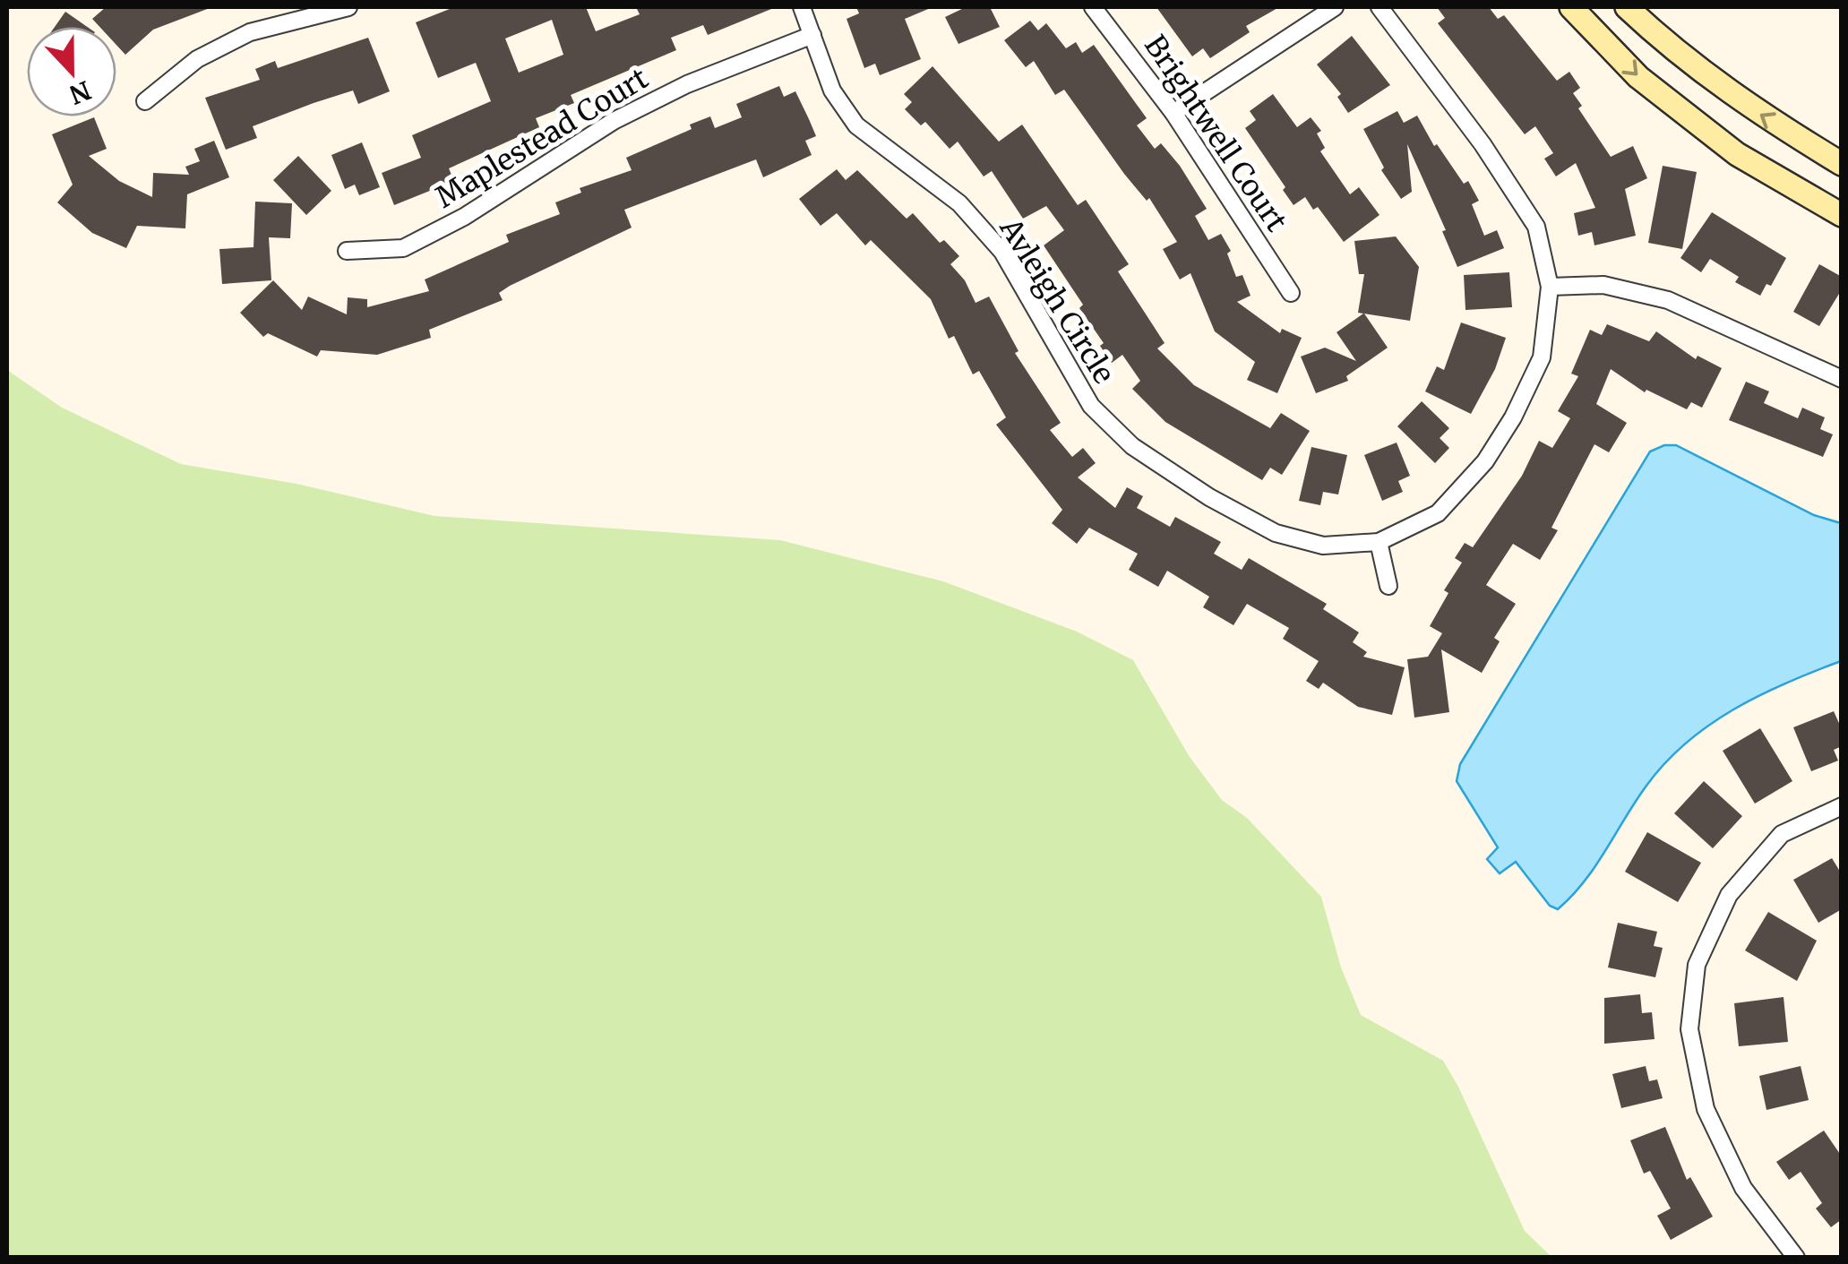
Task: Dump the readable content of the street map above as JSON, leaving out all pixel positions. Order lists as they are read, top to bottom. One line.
{"streets":{"street":["Brightwell Court","Maplestead Court","Avleigh Circle"]},"crossings":[["Maplestead Court","Avleigh Circle"]],"north":"bottom"}
